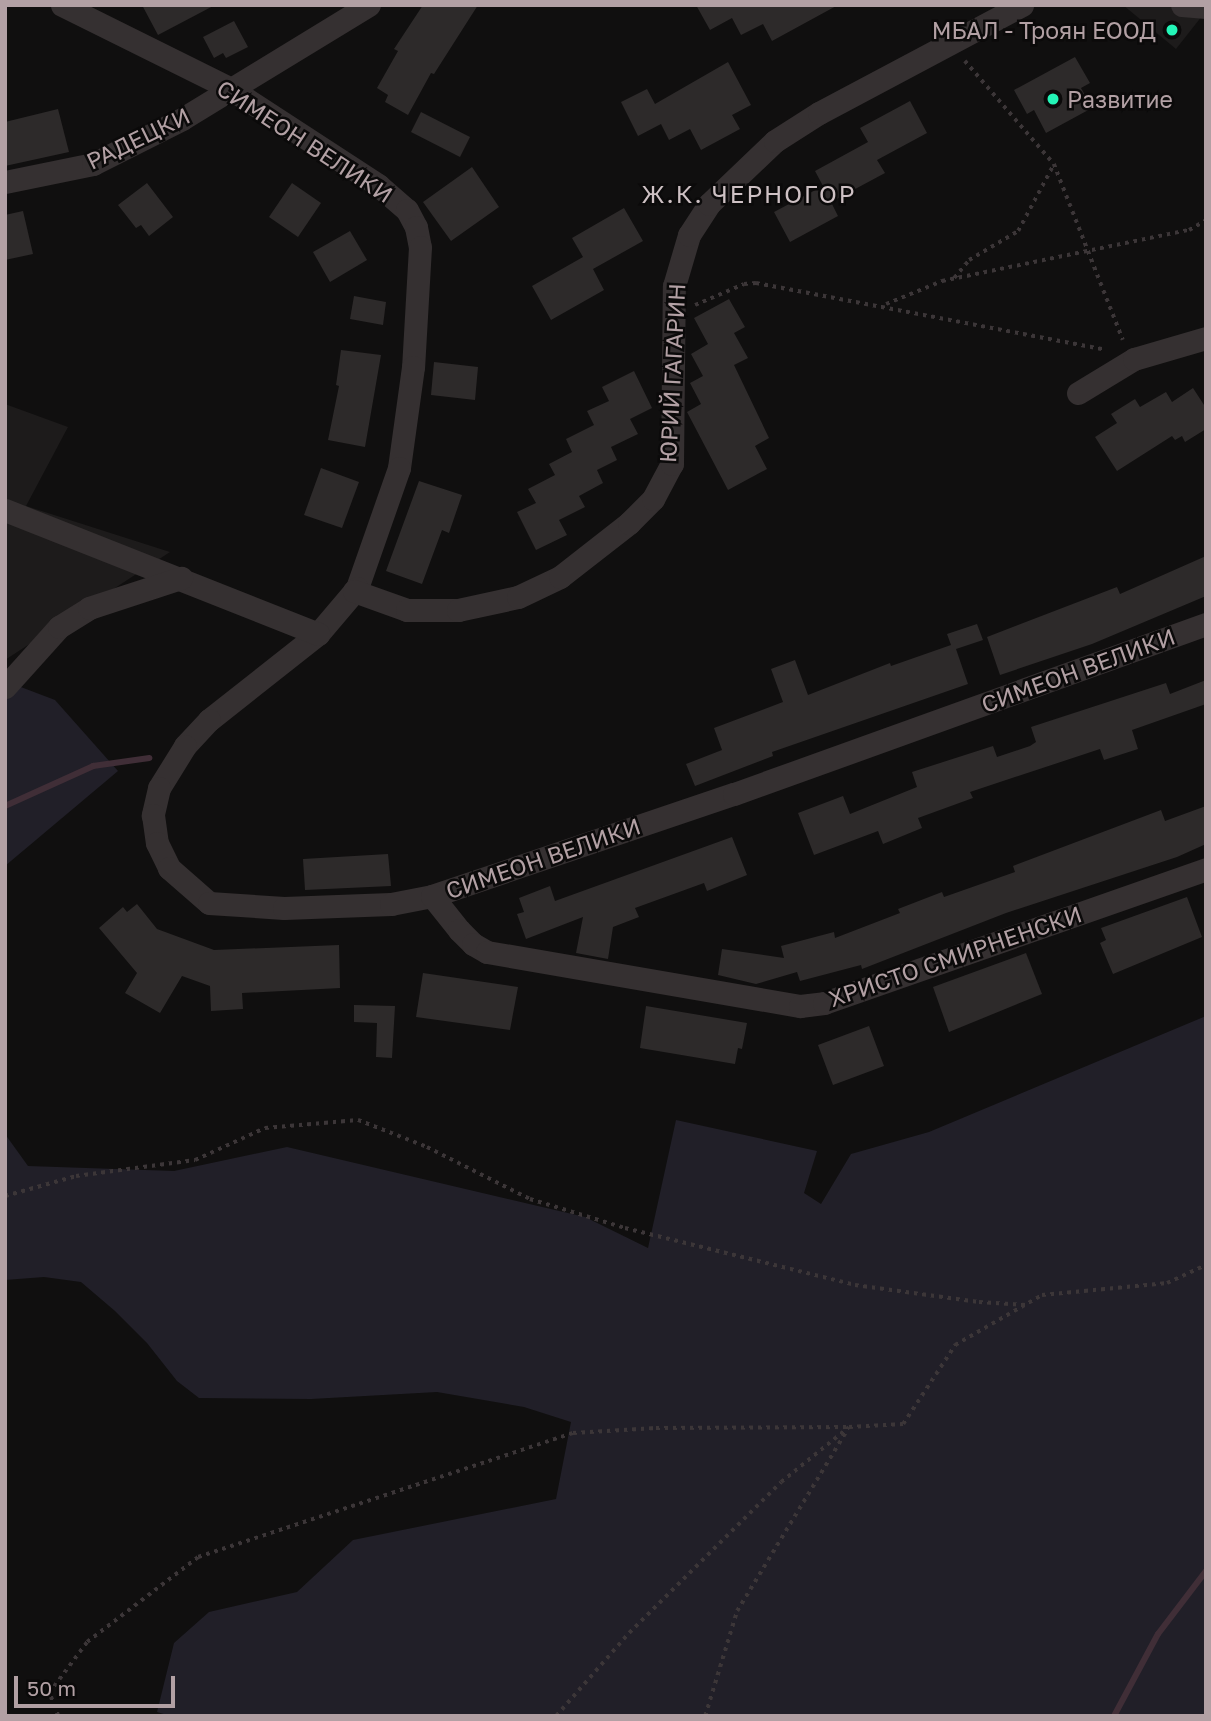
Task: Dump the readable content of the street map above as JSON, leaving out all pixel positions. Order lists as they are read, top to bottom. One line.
{"streets":{"street":["РАДЕЦКИ","СИМЕОН ВЕЛИКИ","ЮРИЙ ГАГАРИН","ХРИСТО СМИРНЕНСКИ"]},"crossings":[["РАДЕЦКИ","СИМЕОН ВЕЛИКИ"],["СИМЕОН ВЕЛИКИ","ЮРИЙ ГАГАРИН"],["СИМЕОН ВЕЛИКИ","ХРИСТО СМИРНЕНСКИ"]],"districts":["Ж.К. ЧЕРНОГОР"],"places":["МБАЛ - Троян ЕООД","Развитие"],"scale_bar":"50 m"}
